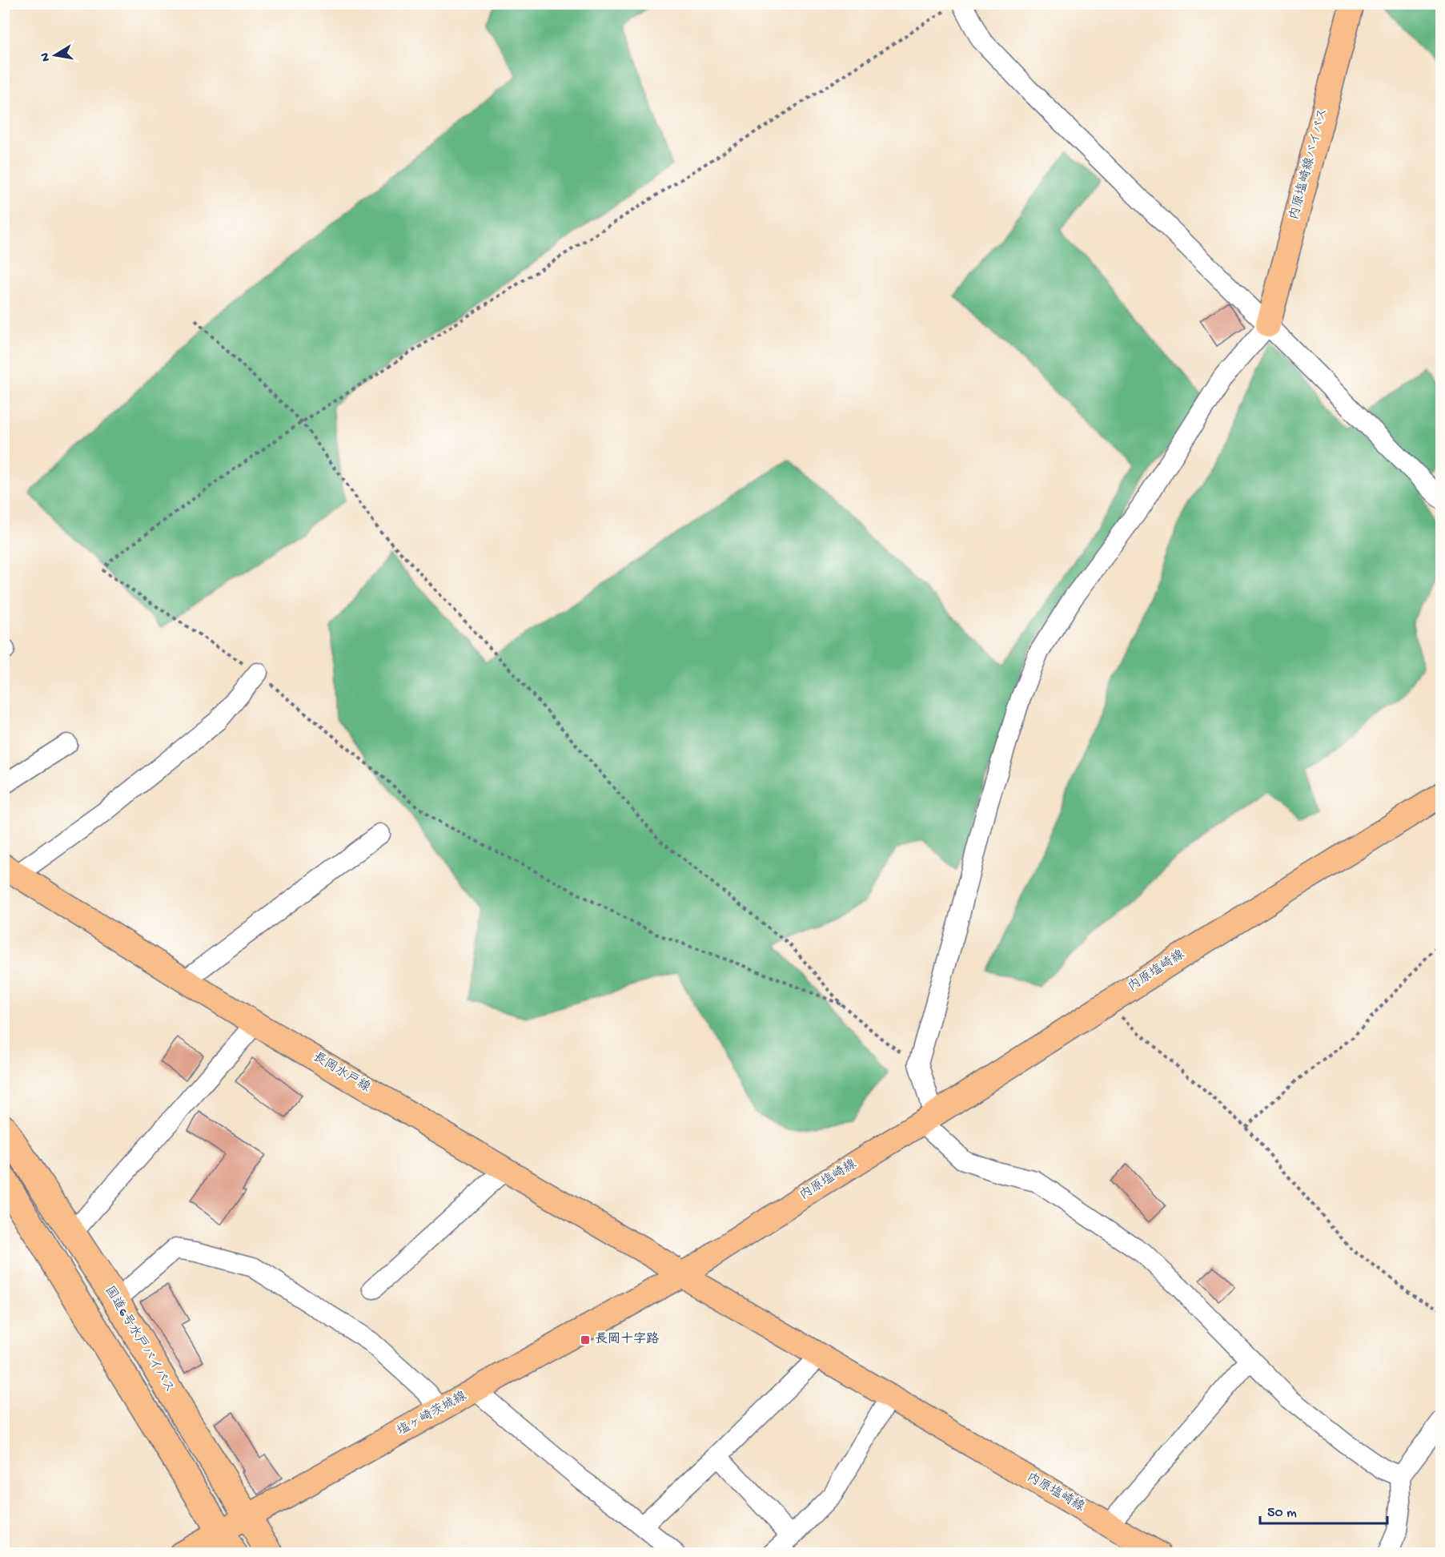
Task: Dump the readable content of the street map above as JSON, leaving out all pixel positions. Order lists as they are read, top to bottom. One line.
{"streets":{"highway":["国道6号水戸バイパス"],"main road":["内原塩崎線バイパス","内原塩崎線","長岡水戸線","塩ヶ崎茨城線"]},"crossings":[["内原塩崎線","長岡水戸線"],["内原塩崎線","塩ヶ崎茨城線"],["長岡水戸線","塩ヶ崎茨城線"],["国道6号水戸バイパス","塩ヶ崎茨城線"]],"places":{"transit":["長岡十字路"]},"scale_bar":"50 m","north":"left"}
